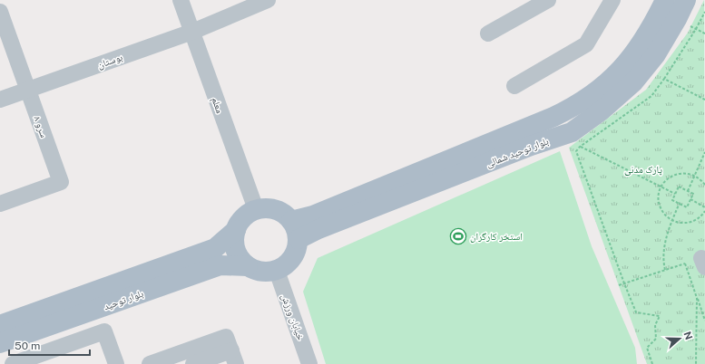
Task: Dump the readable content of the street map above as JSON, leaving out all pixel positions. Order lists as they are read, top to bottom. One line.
{"streets":{"main road":["بلوار توحید شمالی","بلوار توحید"],"street":["بوستان","معلم","سرو ۸","خیابان ورزش"]},"crossings":[["بوستان","معلم"],["بوستان","سرو ۸"],["معلم","بلوار توحید شمالی"],["معلم","بلوار توحید"],["معلم","خیابان ورزش"],["بلوار توحید شمالی","بلوار توحید"],["بلوار توحید شمالی","خیابان ورزش"],["بلوار توحید","خیابان ورزش"]],"parks":["پارک مدنی"],"places":{"sports":["استخر کارگران"]},"scale_bar":"50 m","north":"right"}
